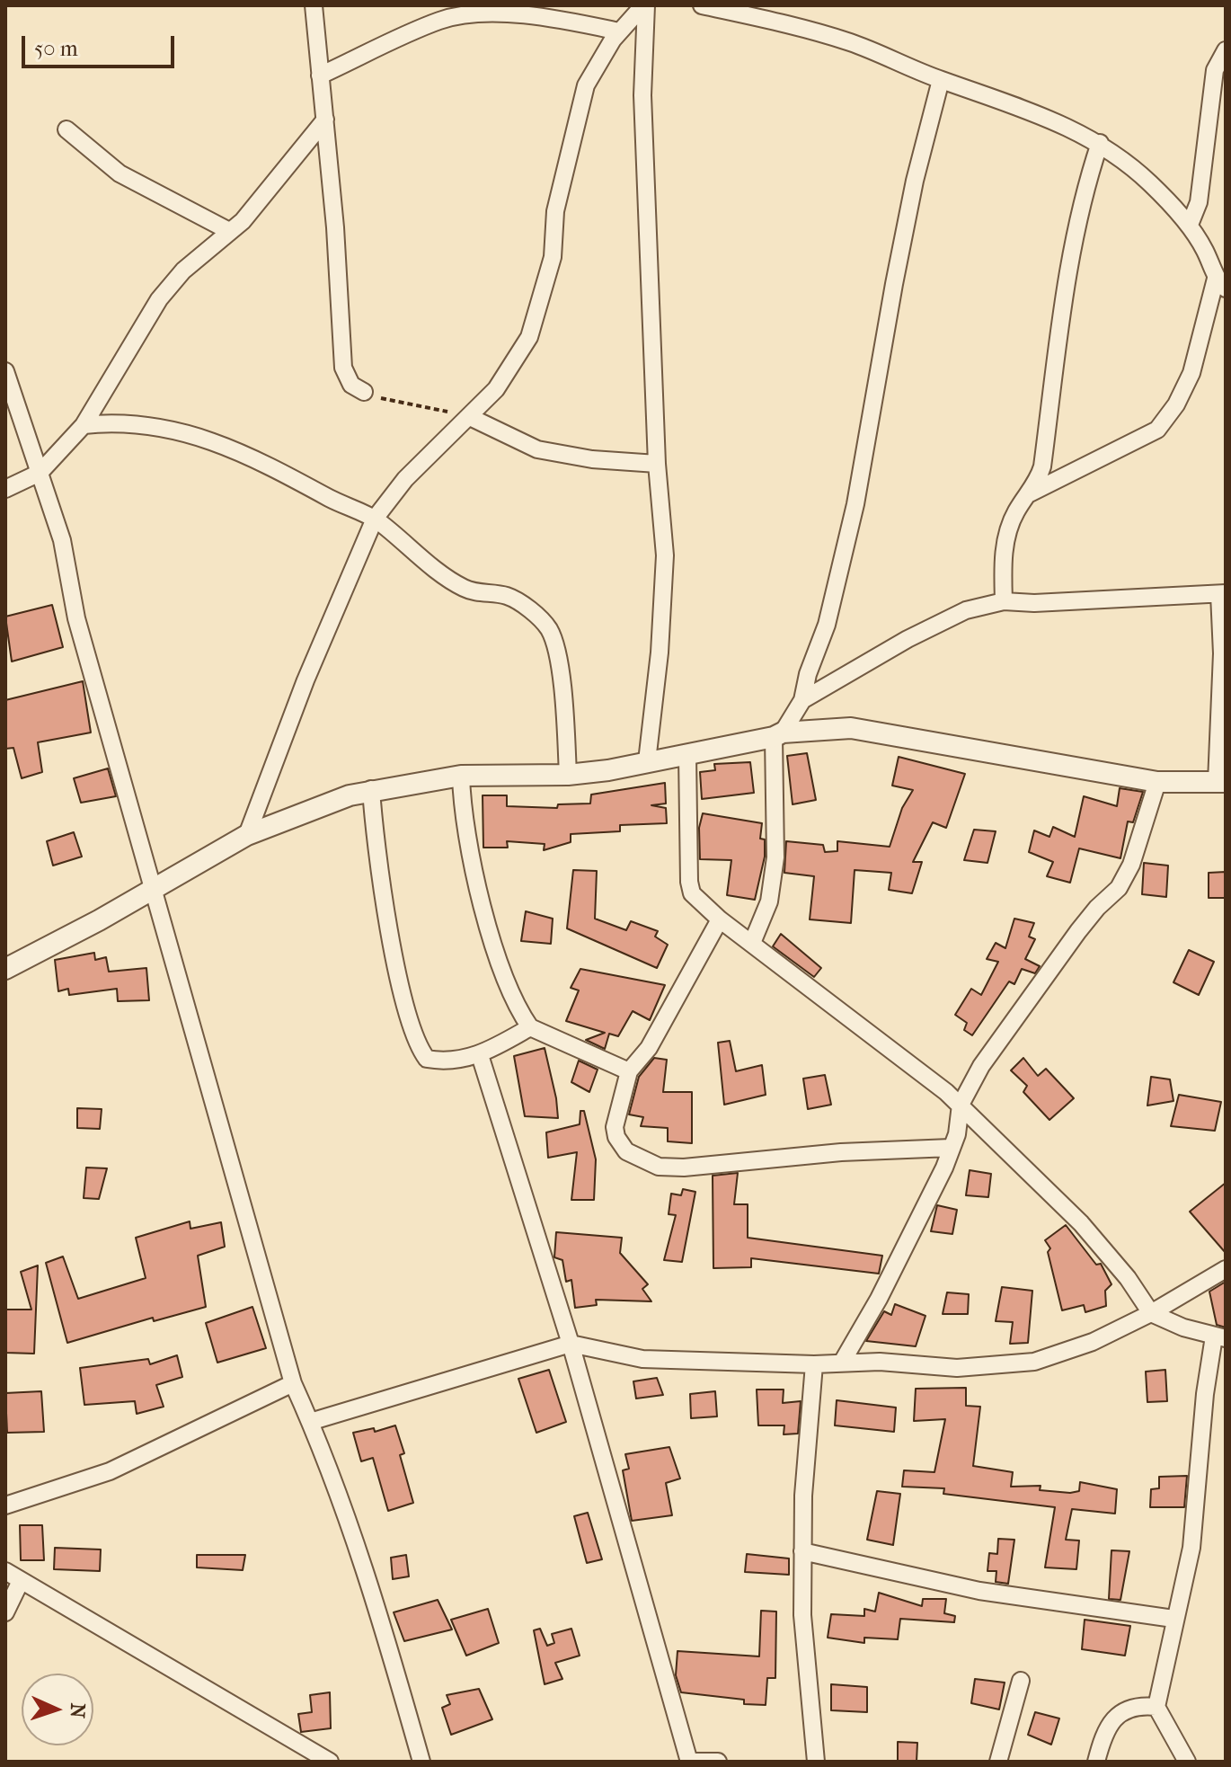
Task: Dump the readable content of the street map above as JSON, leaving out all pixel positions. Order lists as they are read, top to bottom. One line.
{"scale_bar":"50 m","north":"right"}
